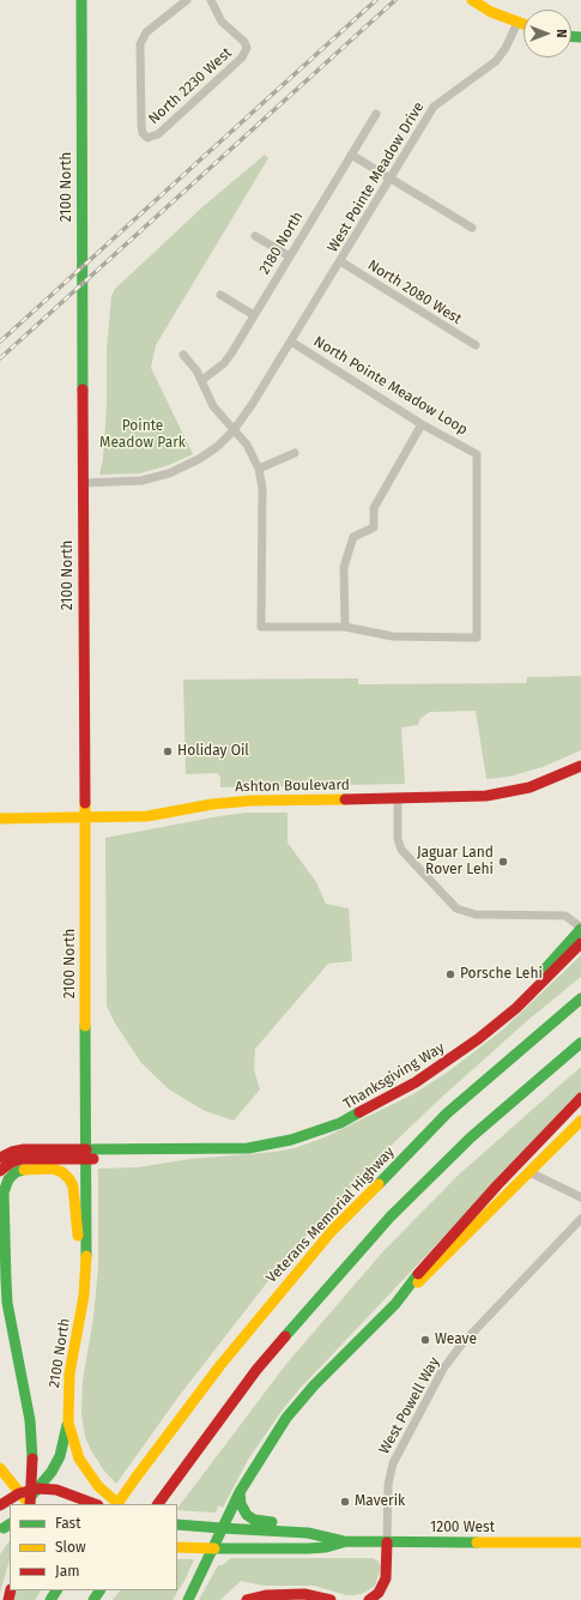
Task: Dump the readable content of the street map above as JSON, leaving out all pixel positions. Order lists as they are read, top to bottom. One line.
{"streets":{"main road":["2100 North","Ashton Boulevard","Thanksgiving Way","Veterans Memorial Highway","1200 West"],"street":["North 2230 West","West Pointe Meadow Drive","2180 North","North 2080 West","North Pointe Meadow Loop","West Powell Way"]},"crossings":[["West Pointe Meadow Drive","2100 North"],["West Pointe Meadow Drive","North 2080 West"],["West Pointe Meadow Drive","North Pointe Meadow Loop"],["2100 North","Ashton Boulevard"],["2100 North","Thanksgiving Way"],["West Powell Way","1200 West"]],"parks":["Pointe Meadow Park"],"places":["Holiday Oil","Jaguar Land Rover Lehi","Porsche Lehi","Weave","Maverik"],"legend":["Fast","Slow","Jam"],"north":"right"}
